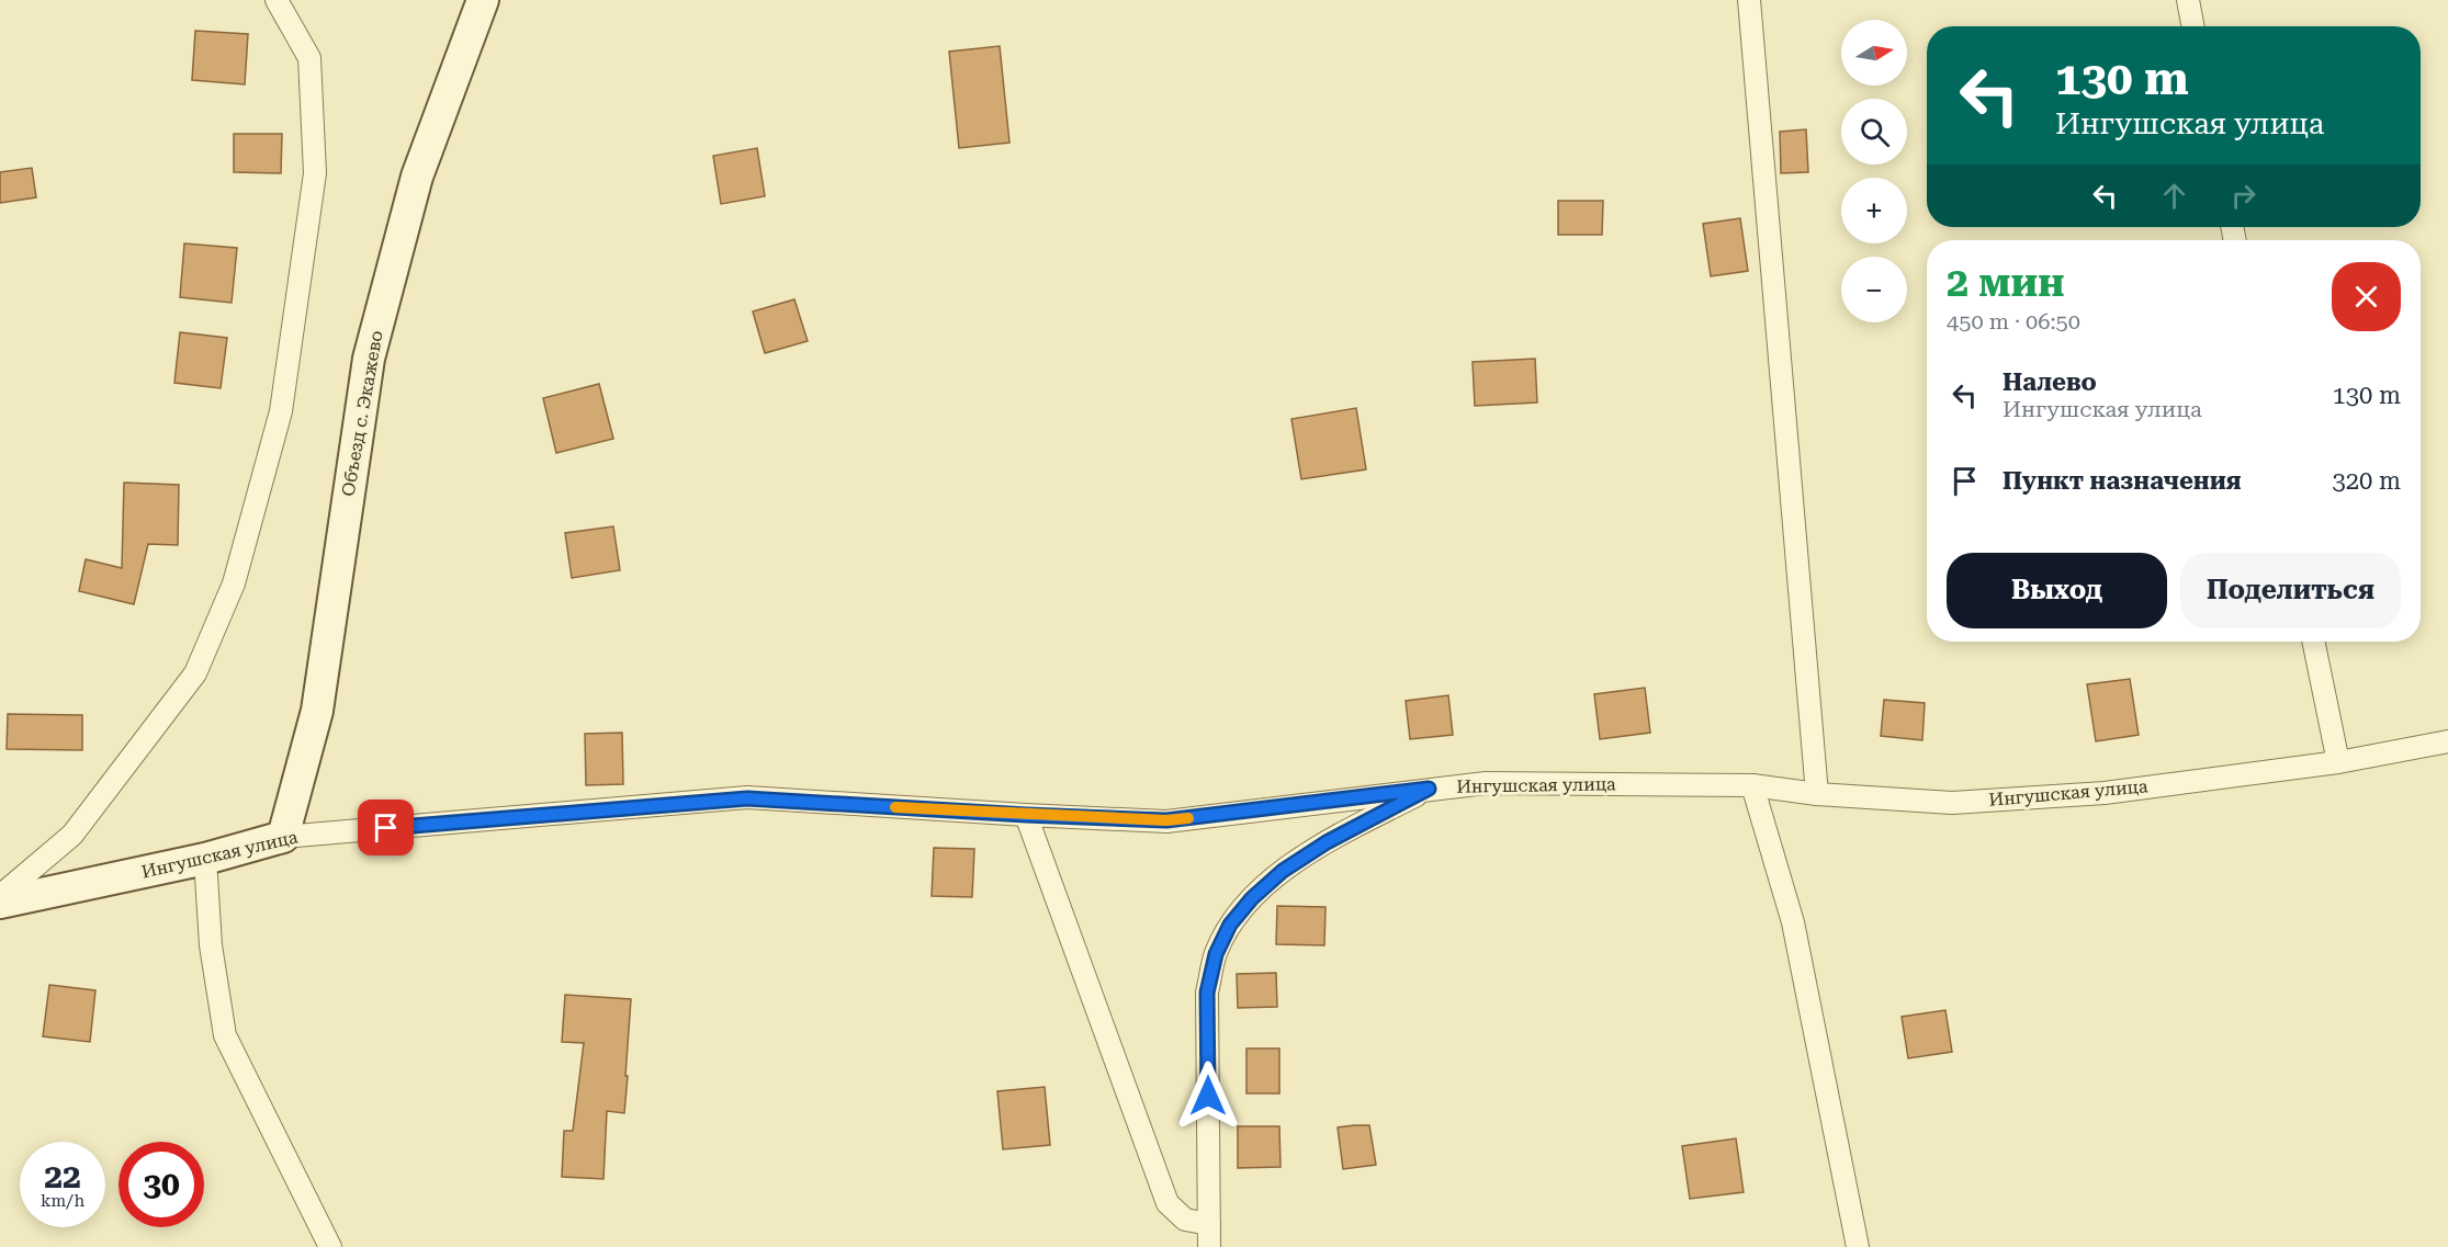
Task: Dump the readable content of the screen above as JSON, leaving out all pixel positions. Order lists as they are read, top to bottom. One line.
{"streets":{"main road":["Объезд с. Экажево","Ингушская улица"]},"crossings":[["Объезд с. Экажево","Ингушская улица"]],"north":"right","page":{"map_buttons":["+","−"],"turn":["130 m","Ингушская улица"],"heading":["2 мин","450 m · 06:50"],"list":[{"name":"Налево","note":"Ингушская улица","value":"130 m"},{"name":"Пункт назначения","value":"320 m"}],"buttons":["Выход","Поделиться"],"speed":"22 km/h","limit":"30"}}
